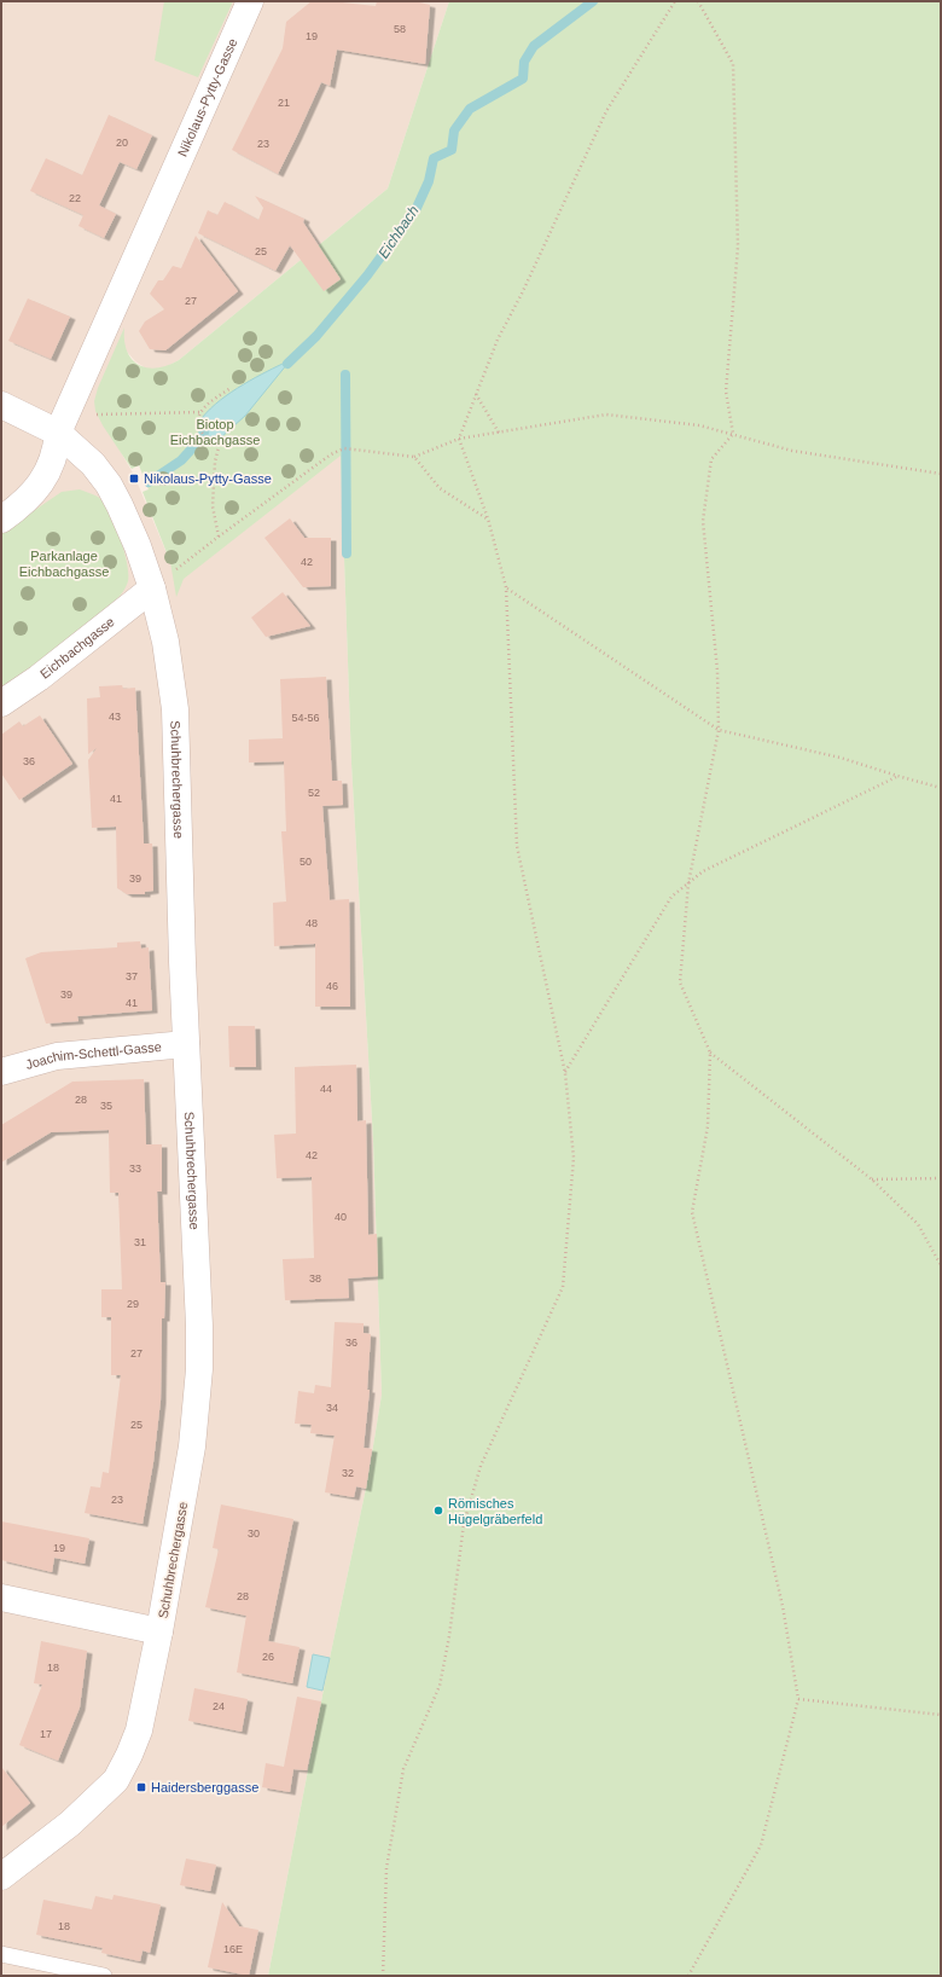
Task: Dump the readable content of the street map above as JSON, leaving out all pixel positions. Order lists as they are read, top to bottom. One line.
{"streets":{"street":["Nikolaus-Pytty-Gasse","Eichbachgasse","Schuhbrechergasse","Joachim-Schettl-Gasse"]},"crossings":[["Nikolaus-Pytty-Gasse","Schuhbrechergasse"],["Eichbachgasse","Schuhbrechergasse"],["Schuhbrechergasse","Joachim-Schettl-Gasse"]],"water":["Eichbach"],"parks":["Biotop Eichbachgasse","Parkanlage Eichbachgasse"],"places":{"transit":["Nikolaus-Pytty-Gasse","Haidersberggasse"],"other":["Römisches Hügelgräberfeld"]},"house_numbers":["58","19","21","20","23","22","25","27","42","43","54-56","36","52","41","50","39","48","37","46","39","41","44","28","35","42","33","40","31","38","29","36","27","34","25","32","23","30","19","28","26","18","24","17","18","16E"]}
